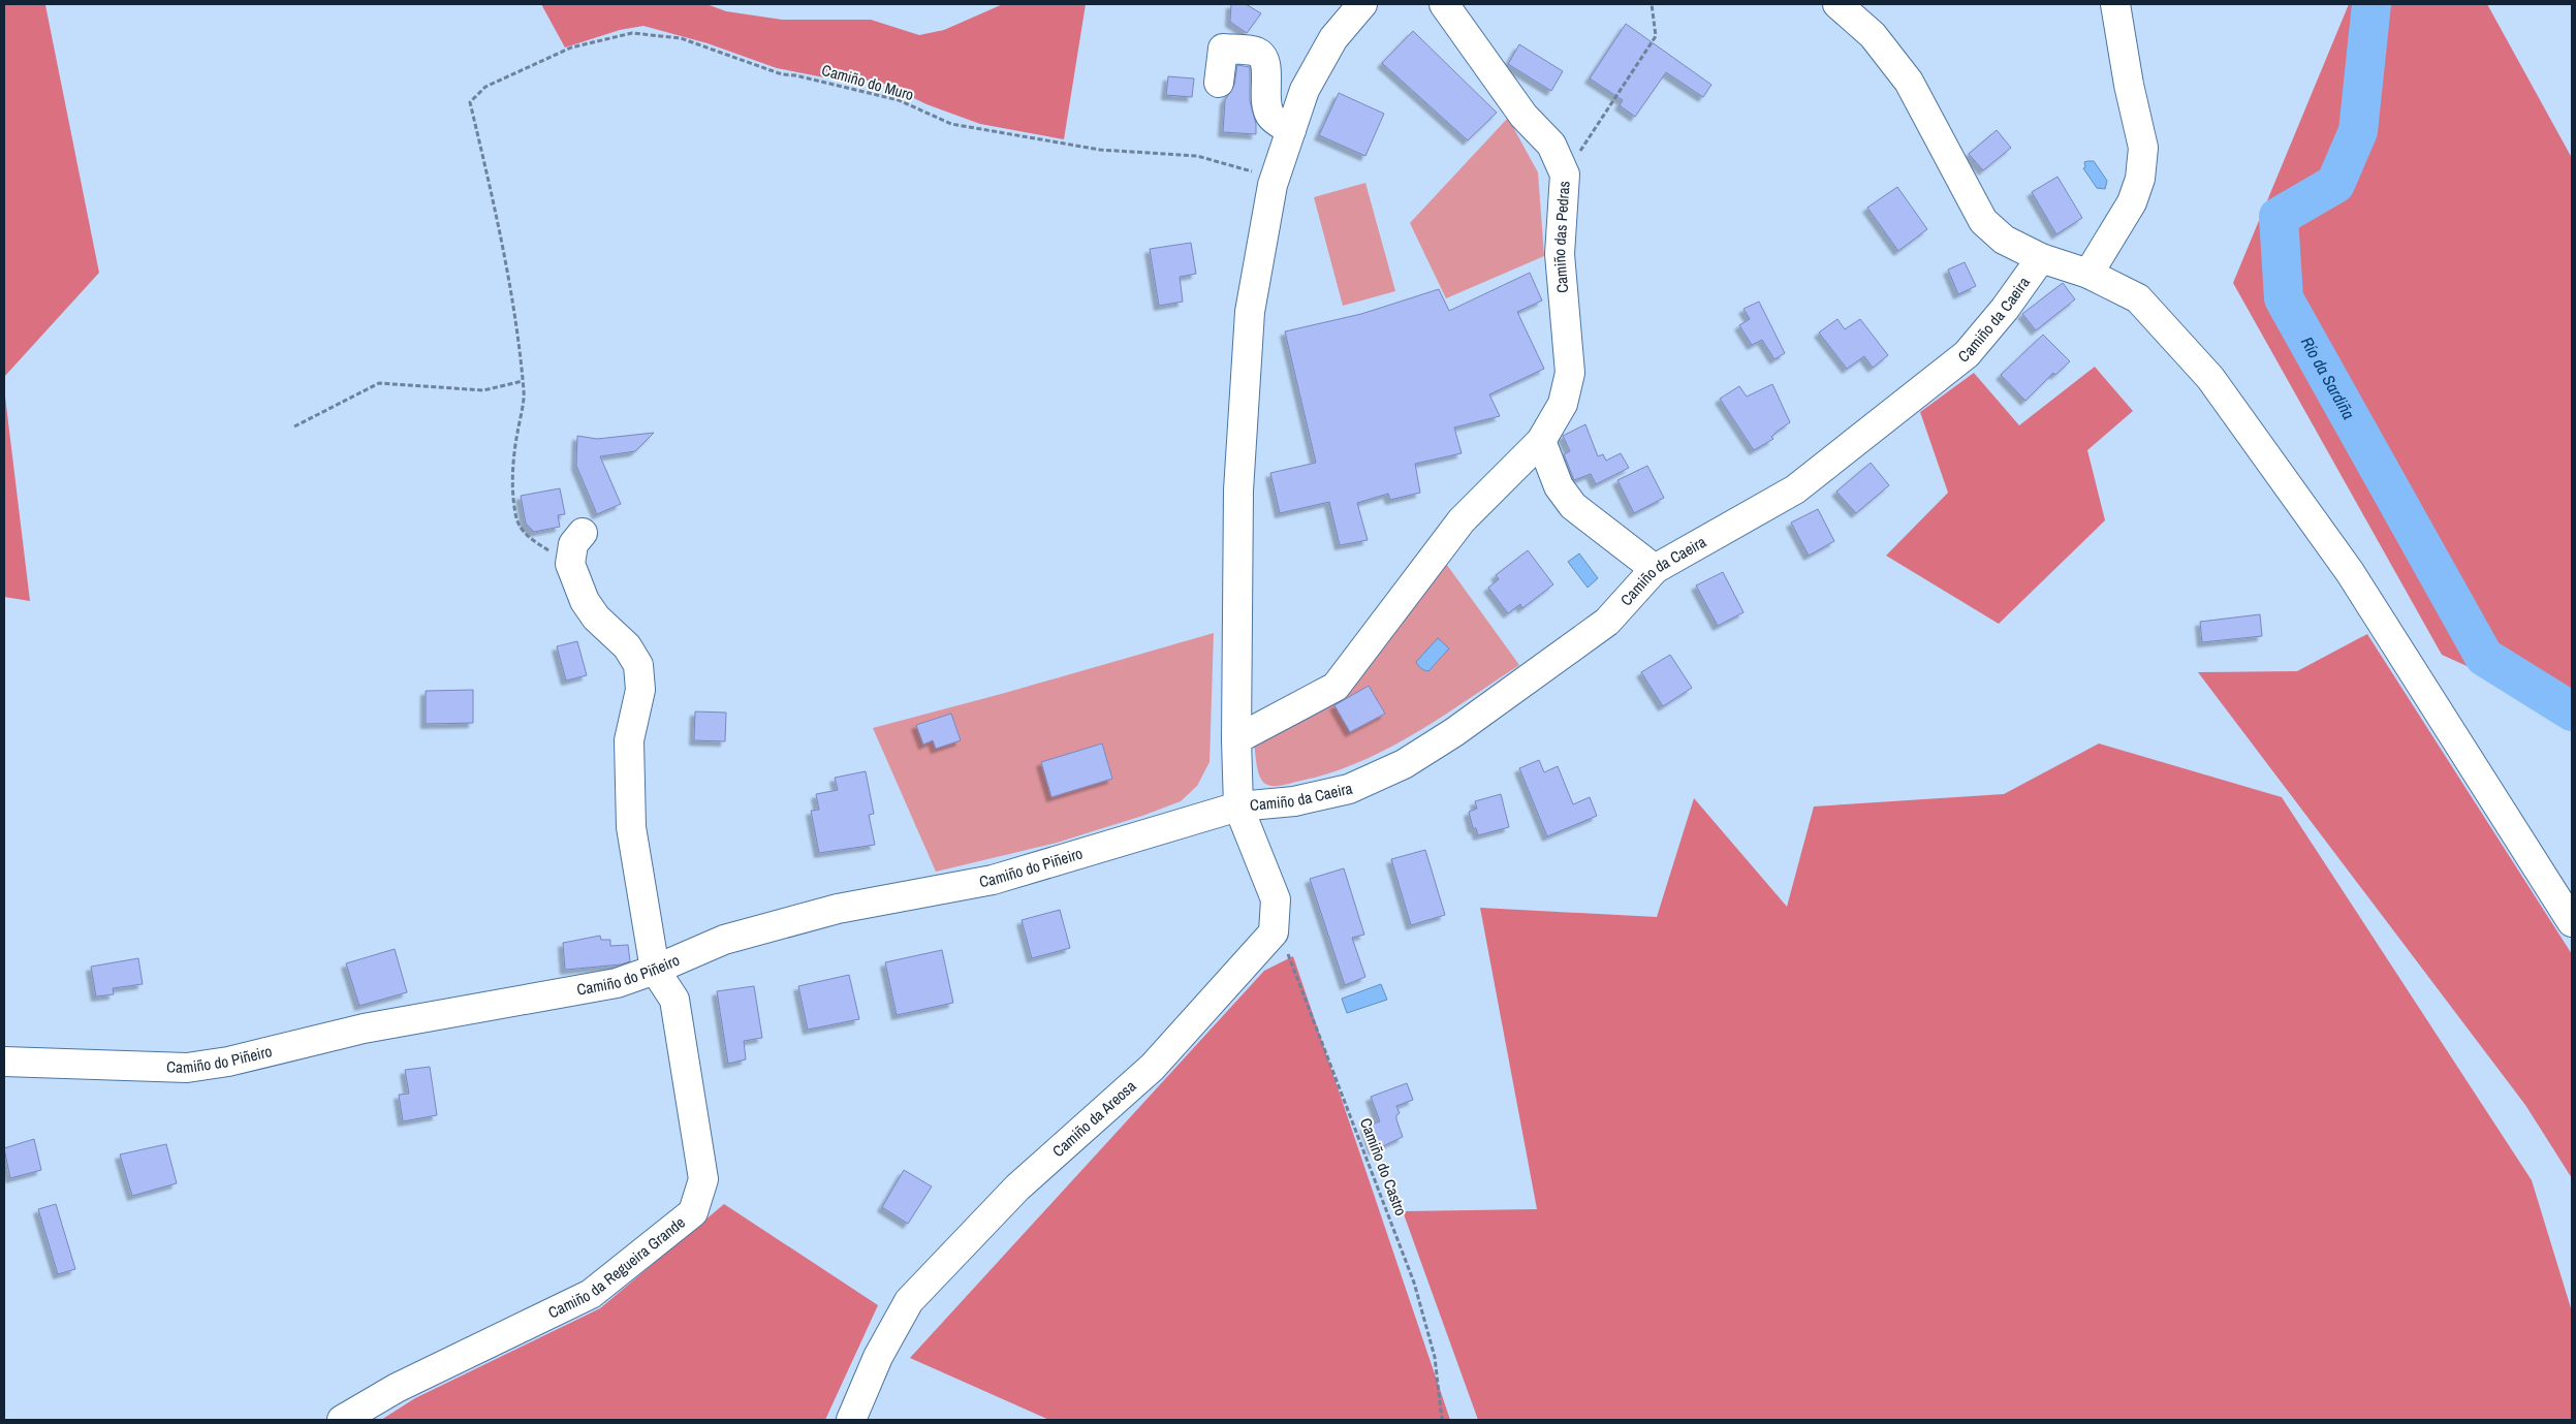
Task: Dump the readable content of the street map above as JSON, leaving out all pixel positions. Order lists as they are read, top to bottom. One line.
{"streets":{"street":["Camiño das Pedras","Camiño da Caeira","Camiño do Piñeiro","Camiño da Areosa","Camiño da Regueira Grande"],"path":["Camiño do Muro","Camiño do Castro"]},"crossings":[["Camiño da Caeira","Camiño do Piñeiro"],["Camiño do Piñeiro","Camiño da Regueira Grande"],["Camiño da Areosa","Camiño do Castro"]],"water":["Río da Sardiña"]}
